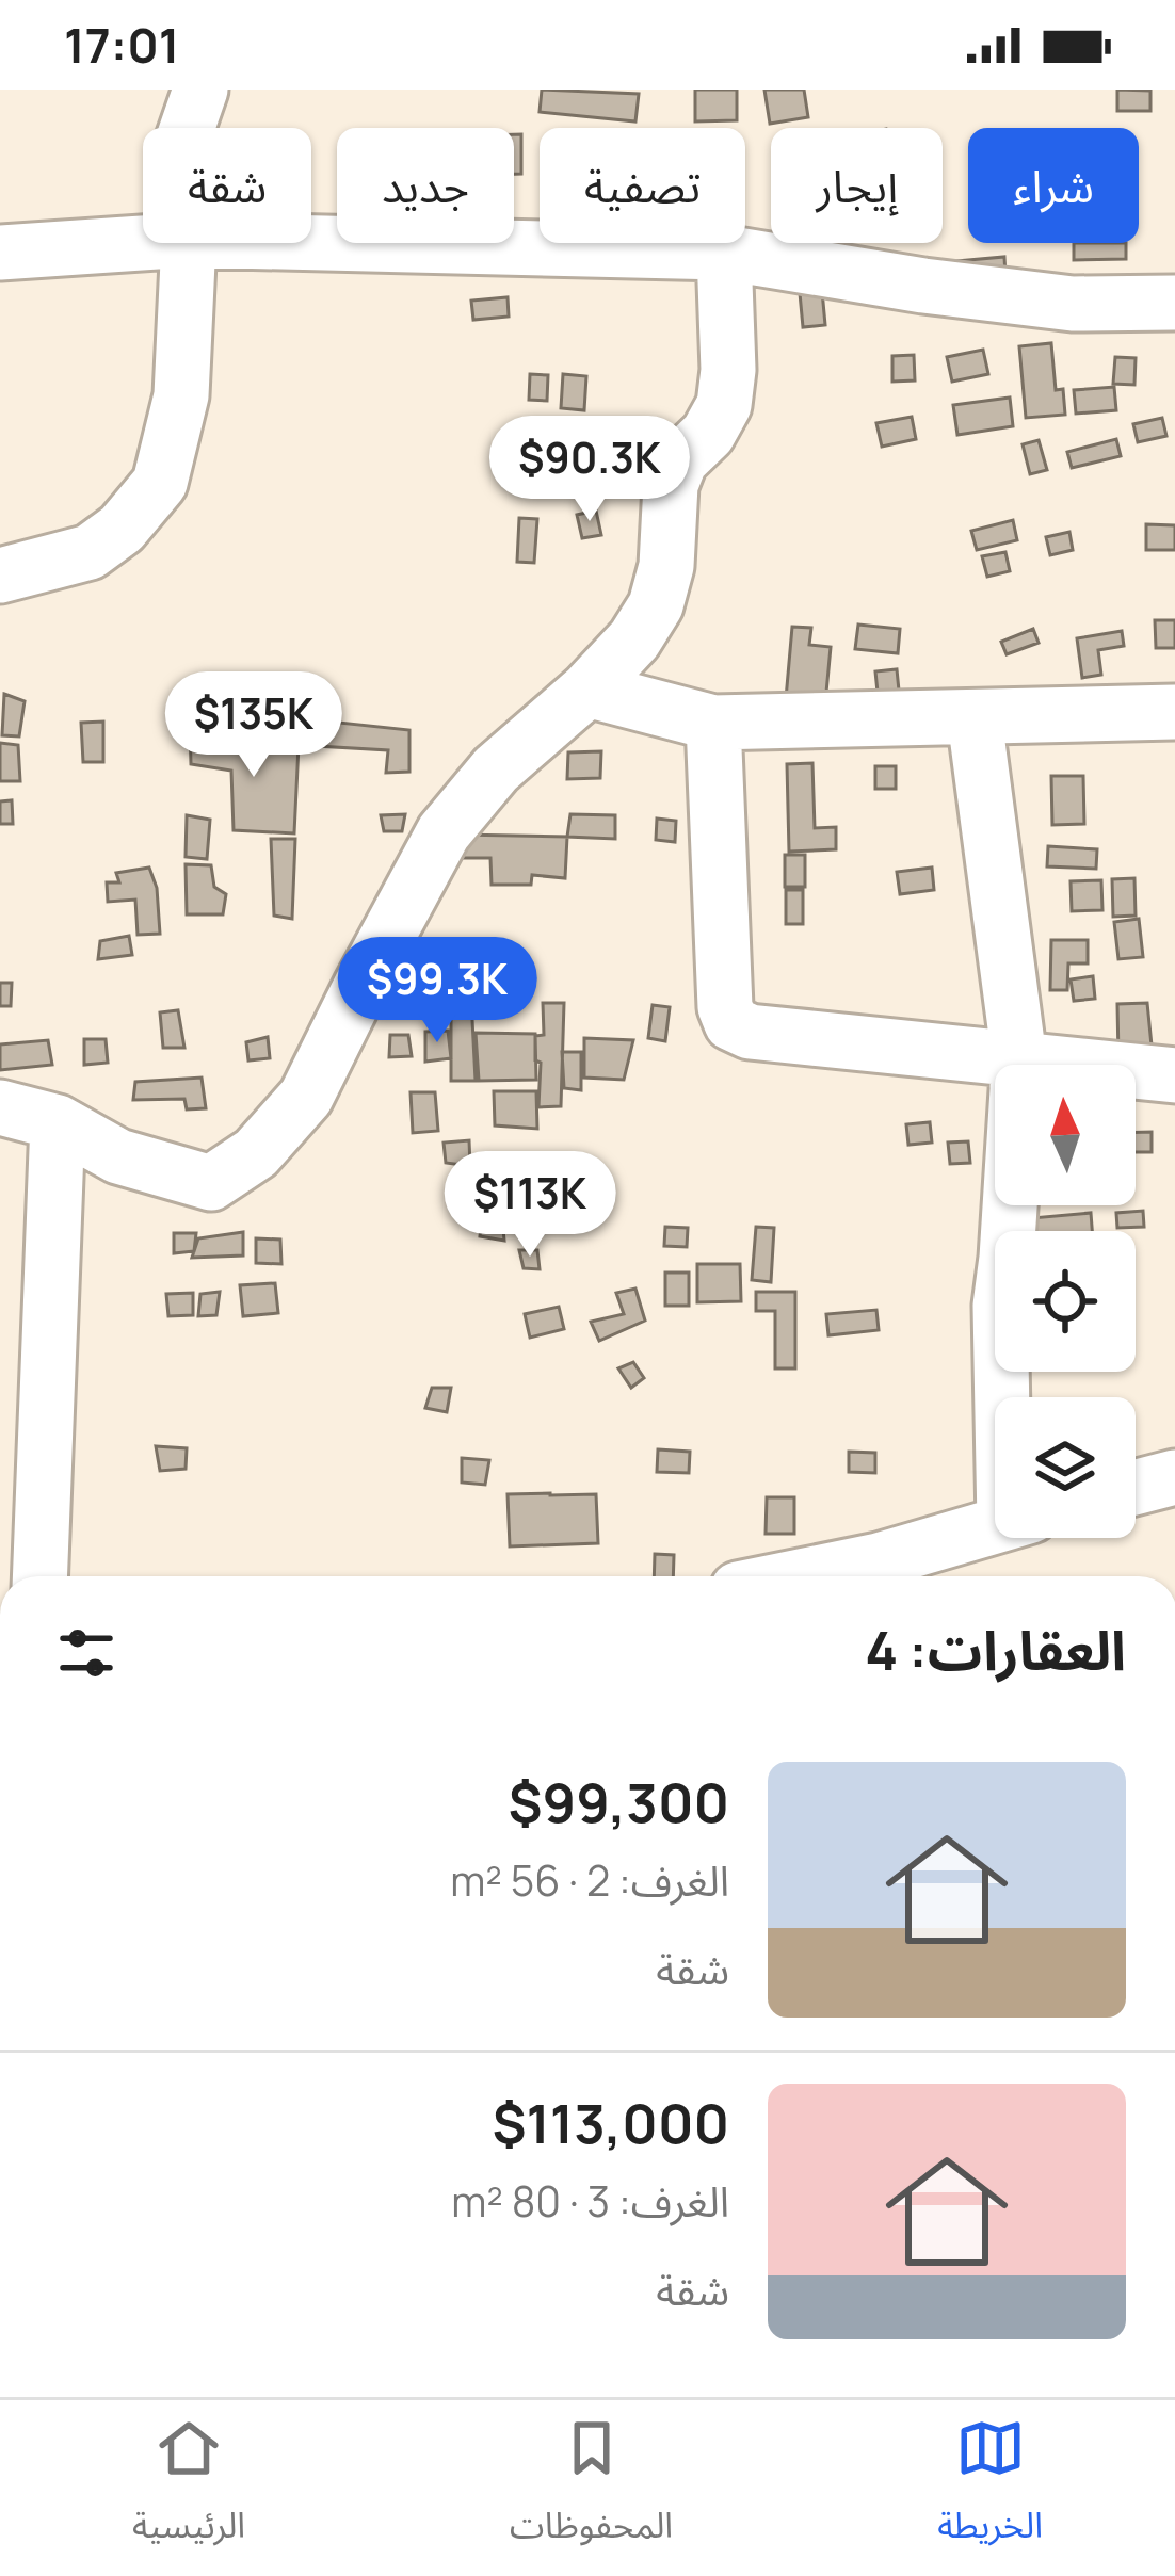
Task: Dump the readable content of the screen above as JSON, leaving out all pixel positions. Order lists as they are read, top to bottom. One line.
{"north":"top","page":{"status":"17:01","chip":["شراء","إيجار","تصفية","جديد","شقة"],"price":["$90.3K","$135K","$99.3K","$113K"],"heading":"العقارات: 4","list":[{"name":"$99,300","note":"الغرف: 2 · 56 m² · شقة"},{"name":"$113,000","note":"الغرف: 3 · 80 m² · شقة"}],"tabs":["الخريطة","المحفوظات","الرئيسية"]}}
